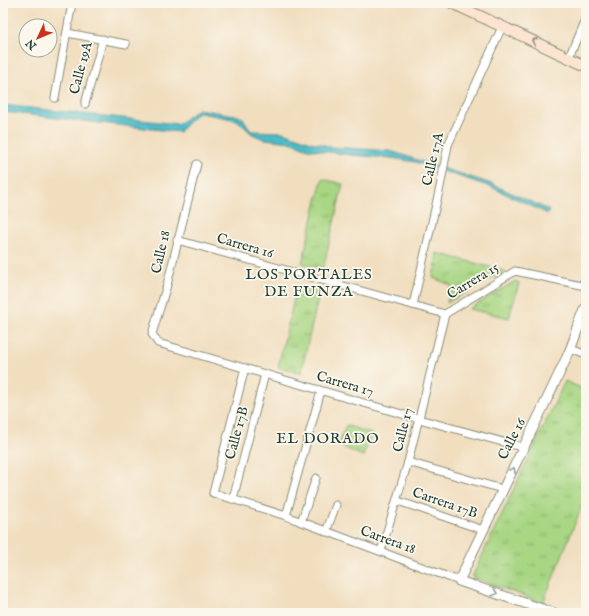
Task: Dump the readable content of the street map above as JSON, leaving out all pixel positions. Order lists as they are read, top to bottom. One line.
{"streets":{"street":["Calle 19A","Calle 17A","Carrera 16","Calle 18","Carrera 15","Carrera 17","Calle 17","Calle 17B","Calle 16","Carrera 17B","Carrera 18"]},"crossings":[["Calle 17A","Carrera 16"],["Carrera 16","Calle 18"],["Carrera 16","Carrera 15"],["Carrera 16","Calle 17"],["Calle 18","Carrera 17"],["Carrera 15","Calle 17"],["Carrera 17","Calle 17"],["Carrera 17","Calle 17B"],["Carrera 17","Calle 16"],["Calle 17","Carrera 17B"],["Calle 17","Carrera 18"],["Calle 17B","Carrera 18"],["Calle 16","Carrera 17B"],["Calle 16","Carrera 18"]],"districts":["LOS PORTALES DE FUNZA","EL DORADO"],"north":"bottom left"}
